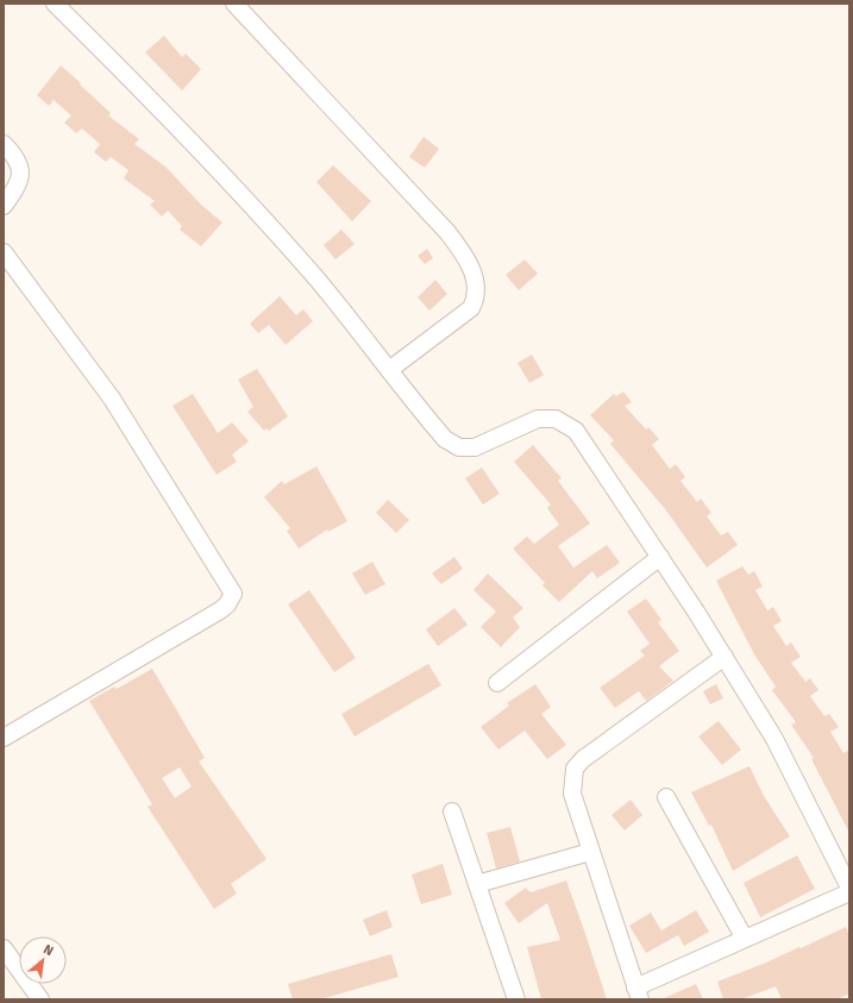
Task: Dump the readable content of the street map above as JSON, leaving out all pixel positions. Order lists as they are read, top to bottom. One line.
{"north":"top right"}
